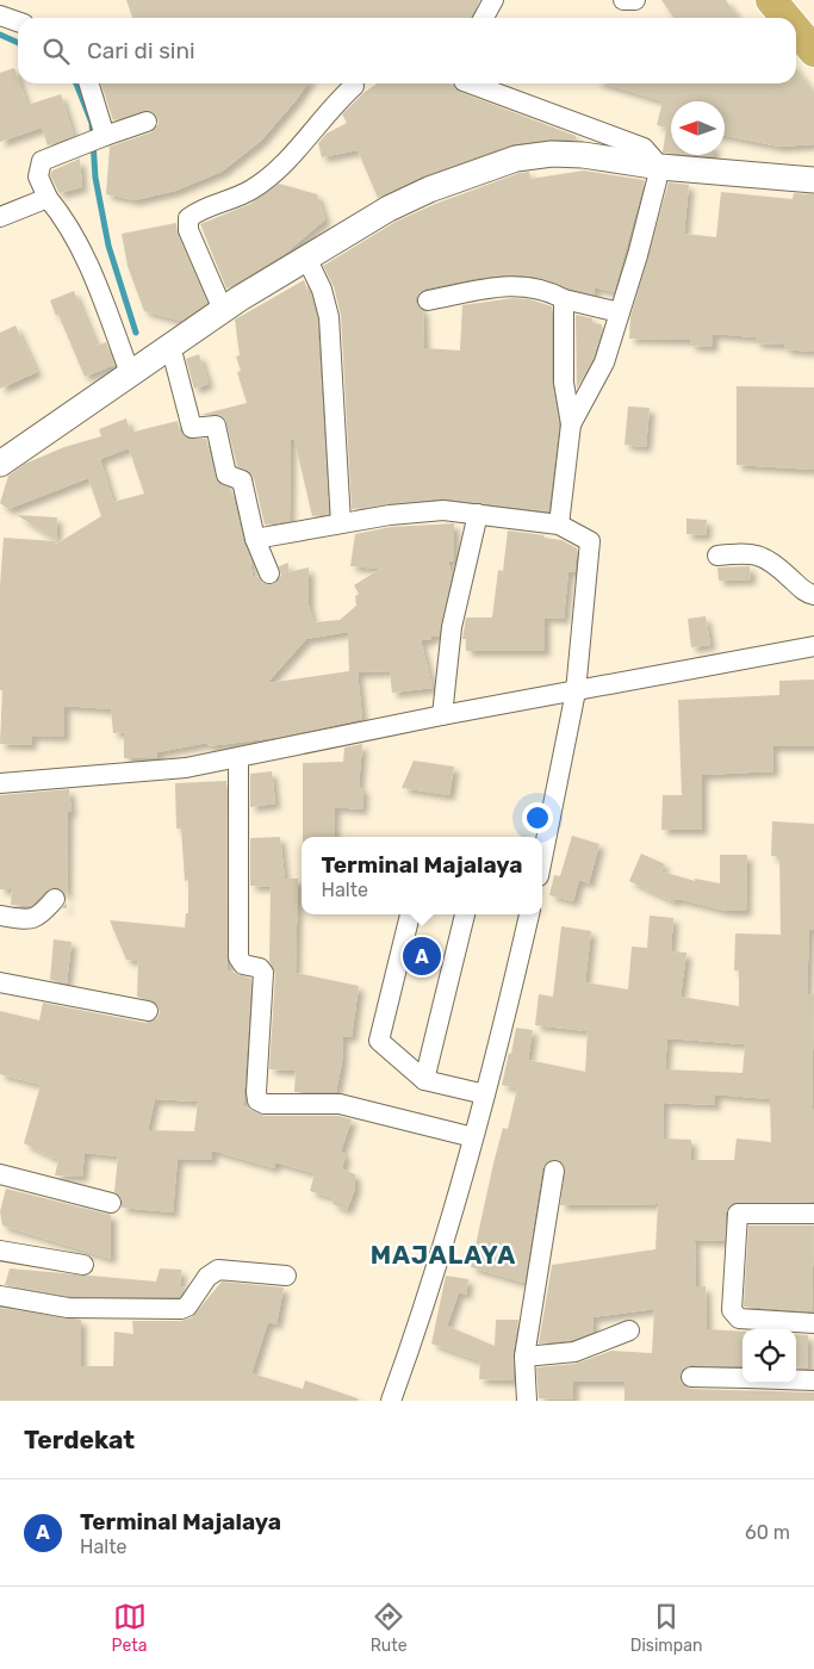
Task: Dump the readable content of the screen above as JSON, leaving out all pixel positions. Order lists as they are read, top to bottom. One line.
{"districts":["MAJALAYA"],"north":"left","page":{"search":"Cari di sini","popup":["Terminal Majalaya","Halte"],"pins":"A","heading":"Terdekat","list":[{"mark":"A","name":"Terminal Majalaya","note":"Halte","value":"60 m"}],"nav":["Peta","Rute","Disimpan"]}}
